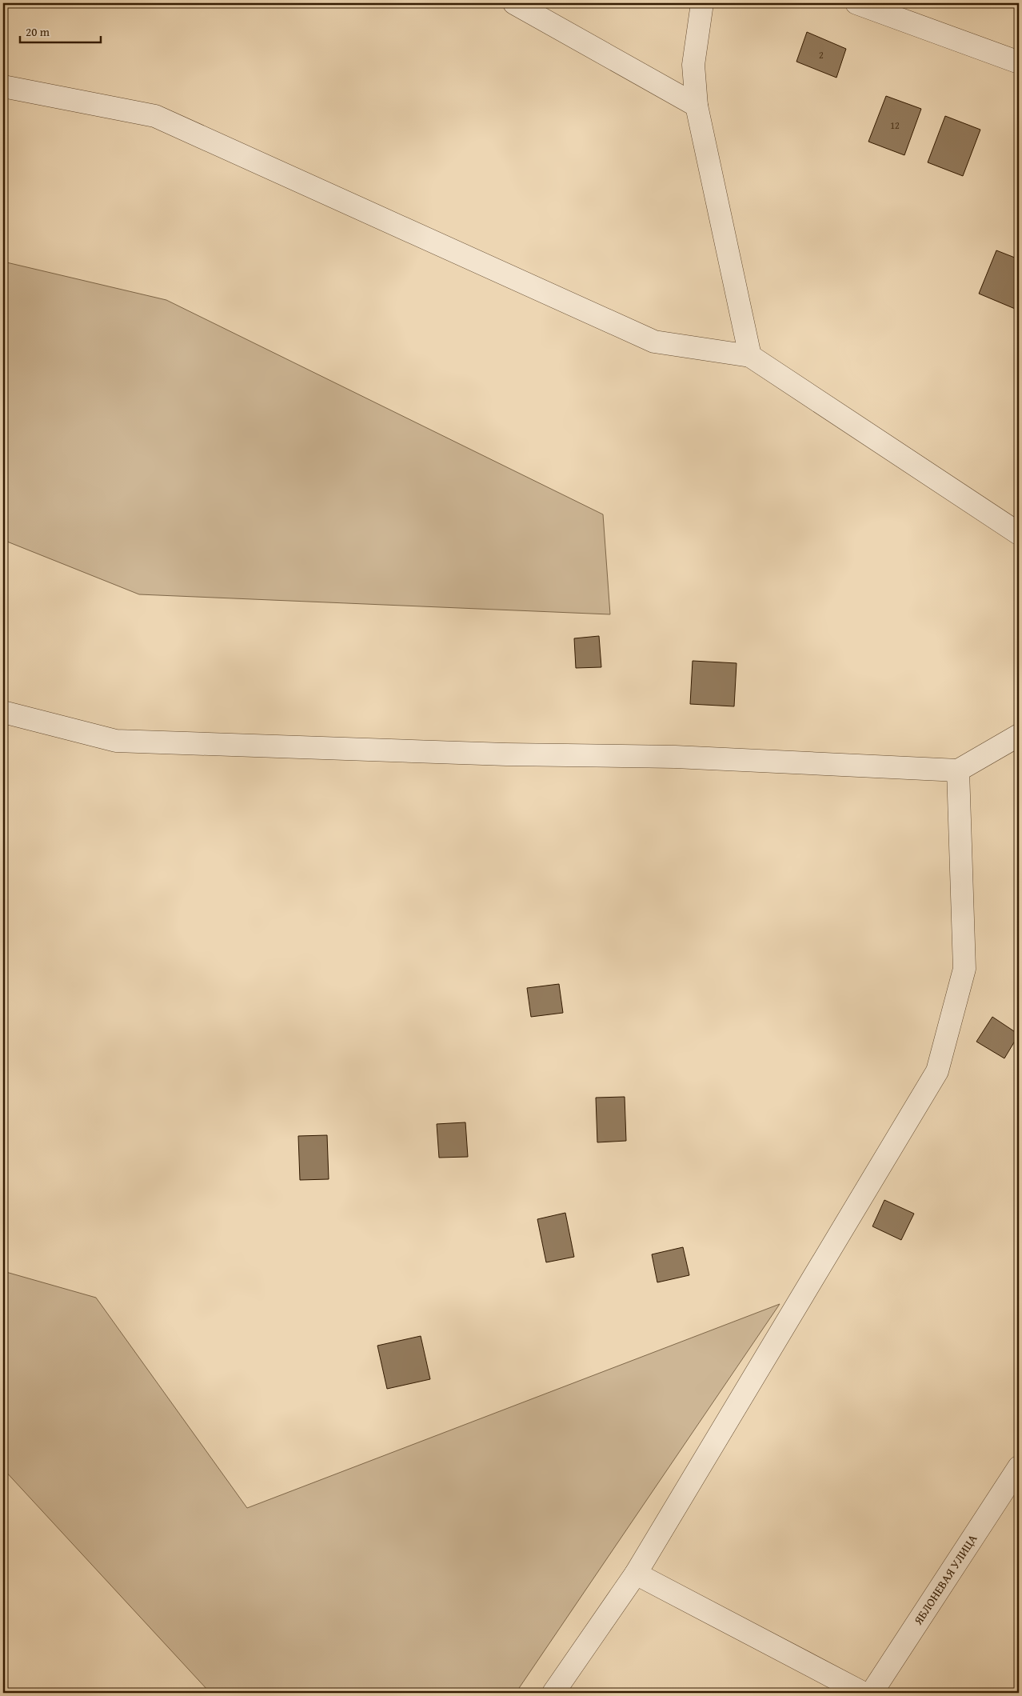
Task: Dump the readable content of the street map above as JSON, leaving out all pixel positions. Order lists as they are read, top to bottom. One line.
{"streets":{"street":["ЯБЛОНЕВАЯ УЛИЦА"]},"house_numbers":["2","12"],"scale_bar":"20 m"}
